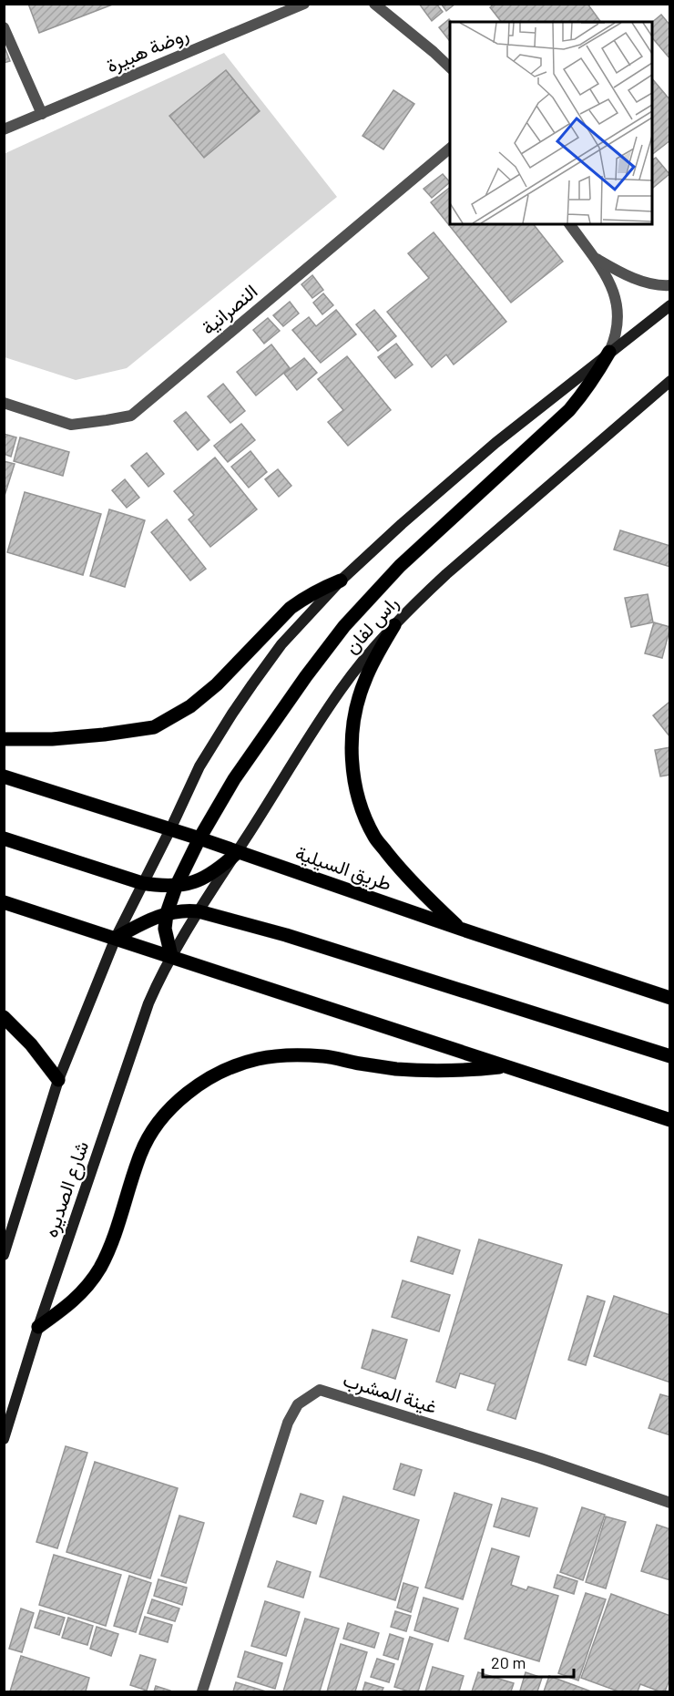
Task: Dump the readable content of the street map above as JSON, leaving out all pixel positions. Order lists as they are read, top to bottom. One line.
{"streets":{"main road":["طريق السيلية"],"street":["روضة هبيرة","النصرانية","راس لفان","شارع الصديره","غينة المشرب"]},"crossings":[["راس لفان","طريق السيلية"],["راس لفان","شارع الصديره"],["طريق السيلية","شارع الصديره"]],"scale_bar":"20 m"}
